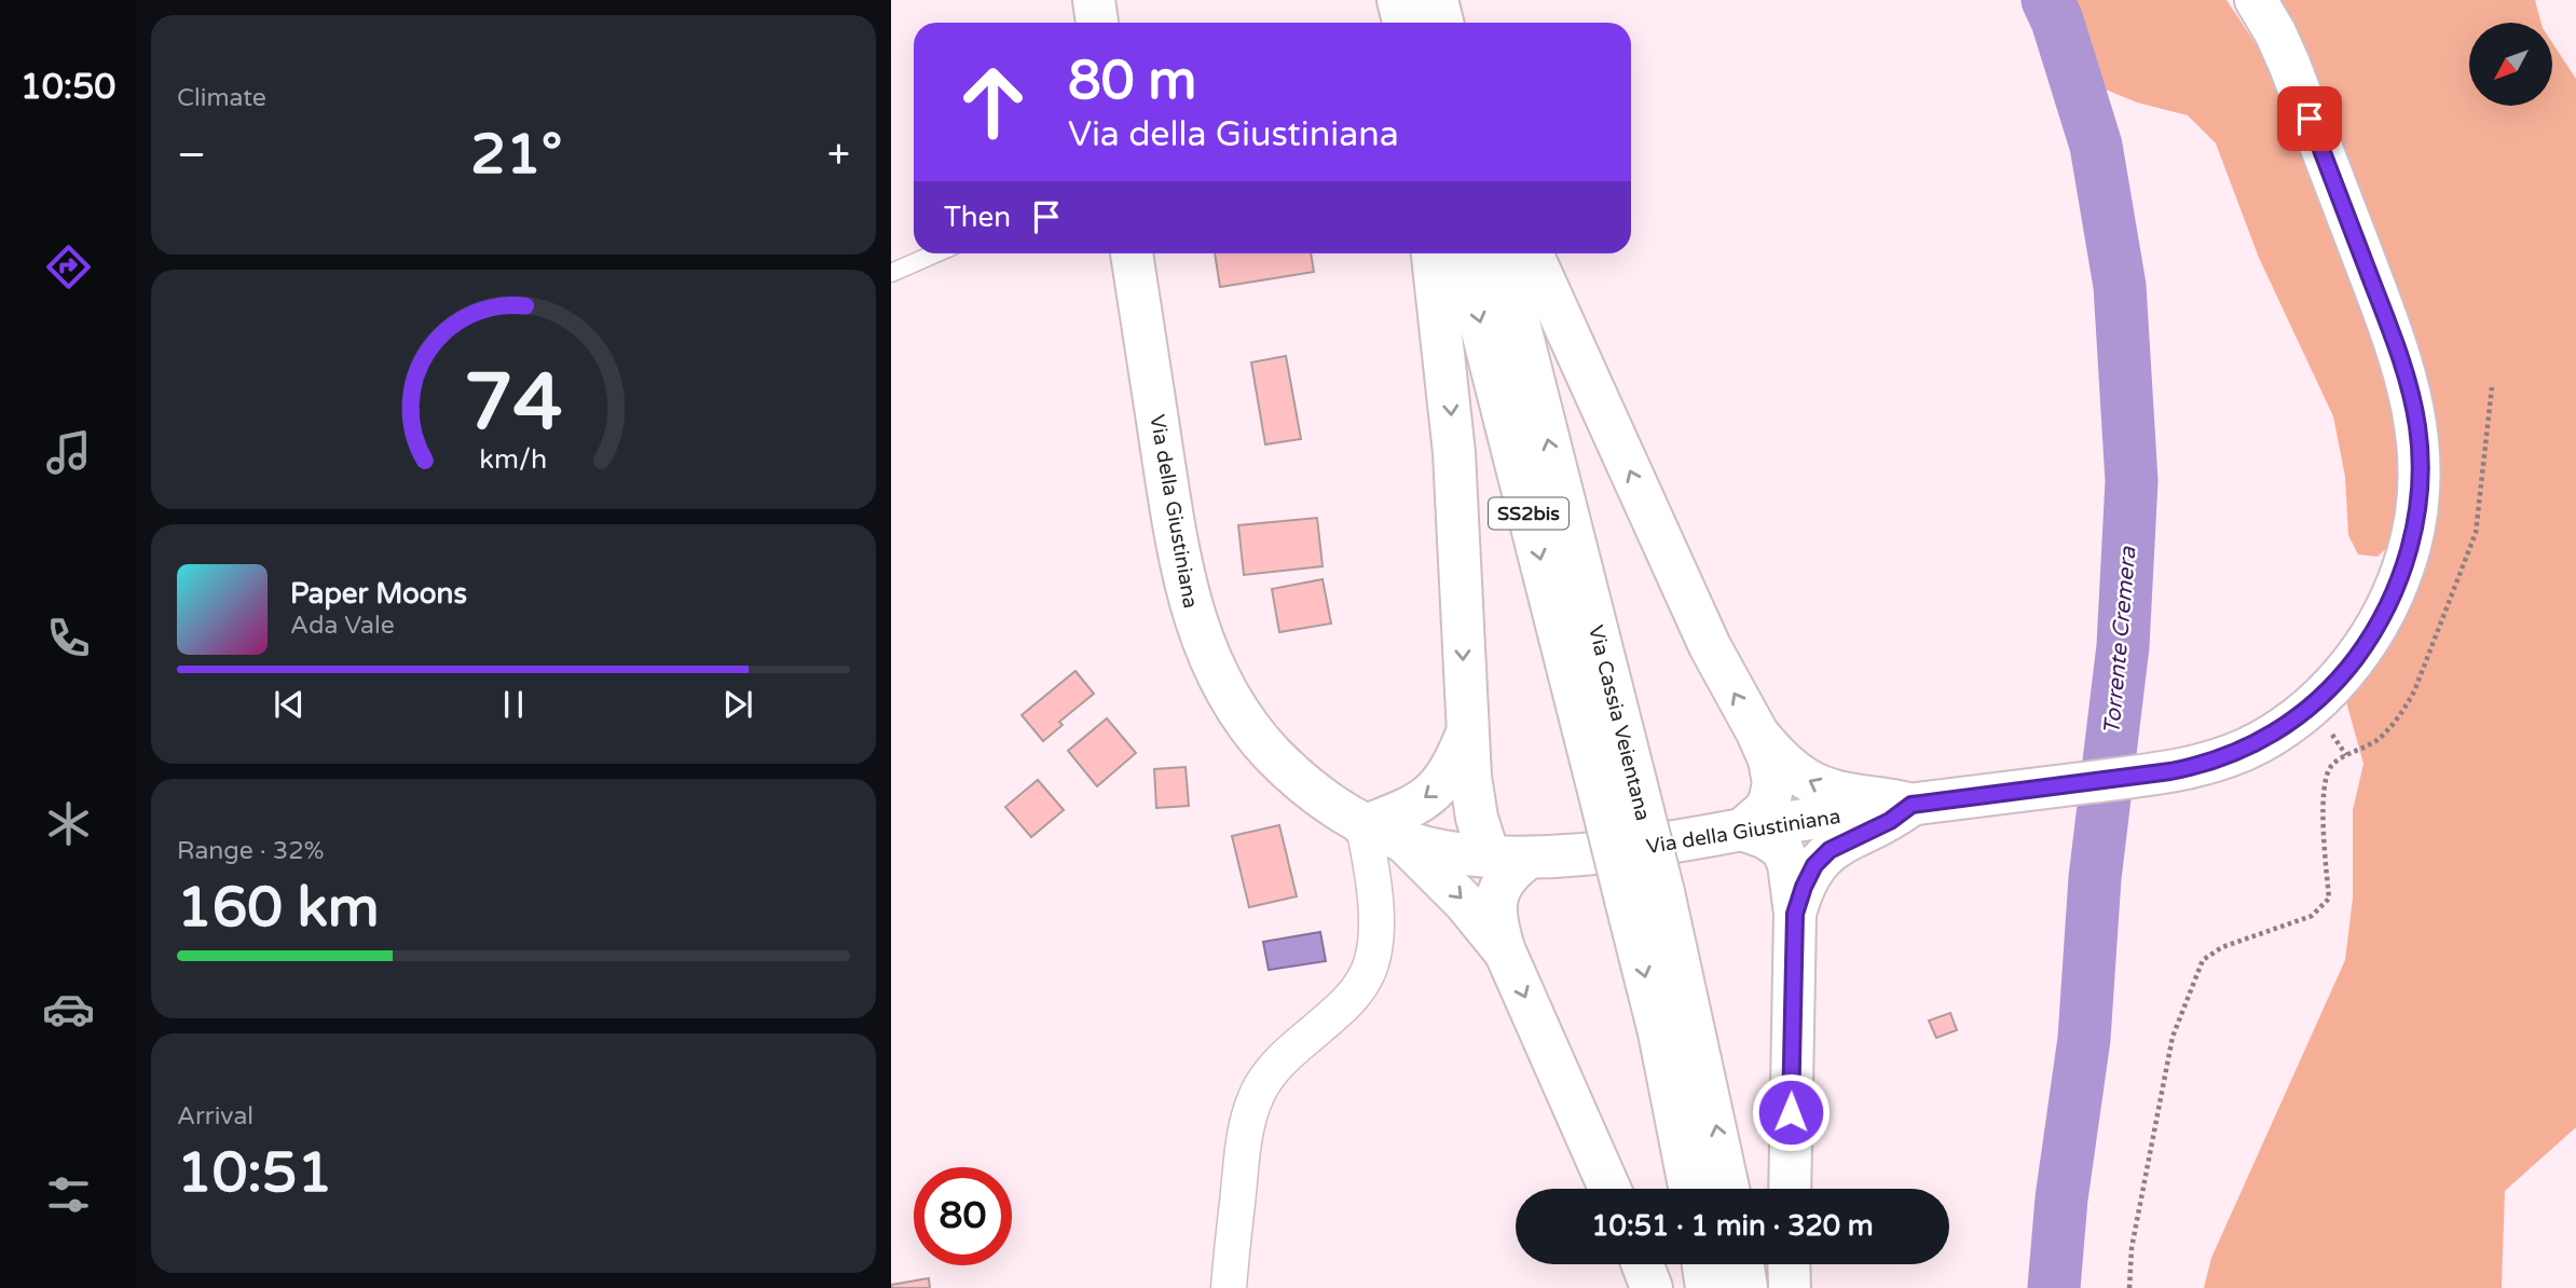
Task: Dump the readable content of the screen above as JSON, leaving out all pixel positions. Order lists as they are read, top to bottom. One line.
{"streets":{"main road":["Via della Giustiniana","SS2bis","Via Cassia Veientana"]},"water":["Torrente Cremera"],"north":"bottom left","page":{"tabs":"10:50","tile":["Climate",["Range · 32%","160 km"],["Arrival","10:51"]],"turn":["80 m","Via della Giustiniana"],"heat":["−","21°","+"],"then":"Then","song":["Paper Moons","Ada Vale"],"limit":"80","trip":"10:51 · 1 min · 320 m","gauge":["74","km/h"]}}
